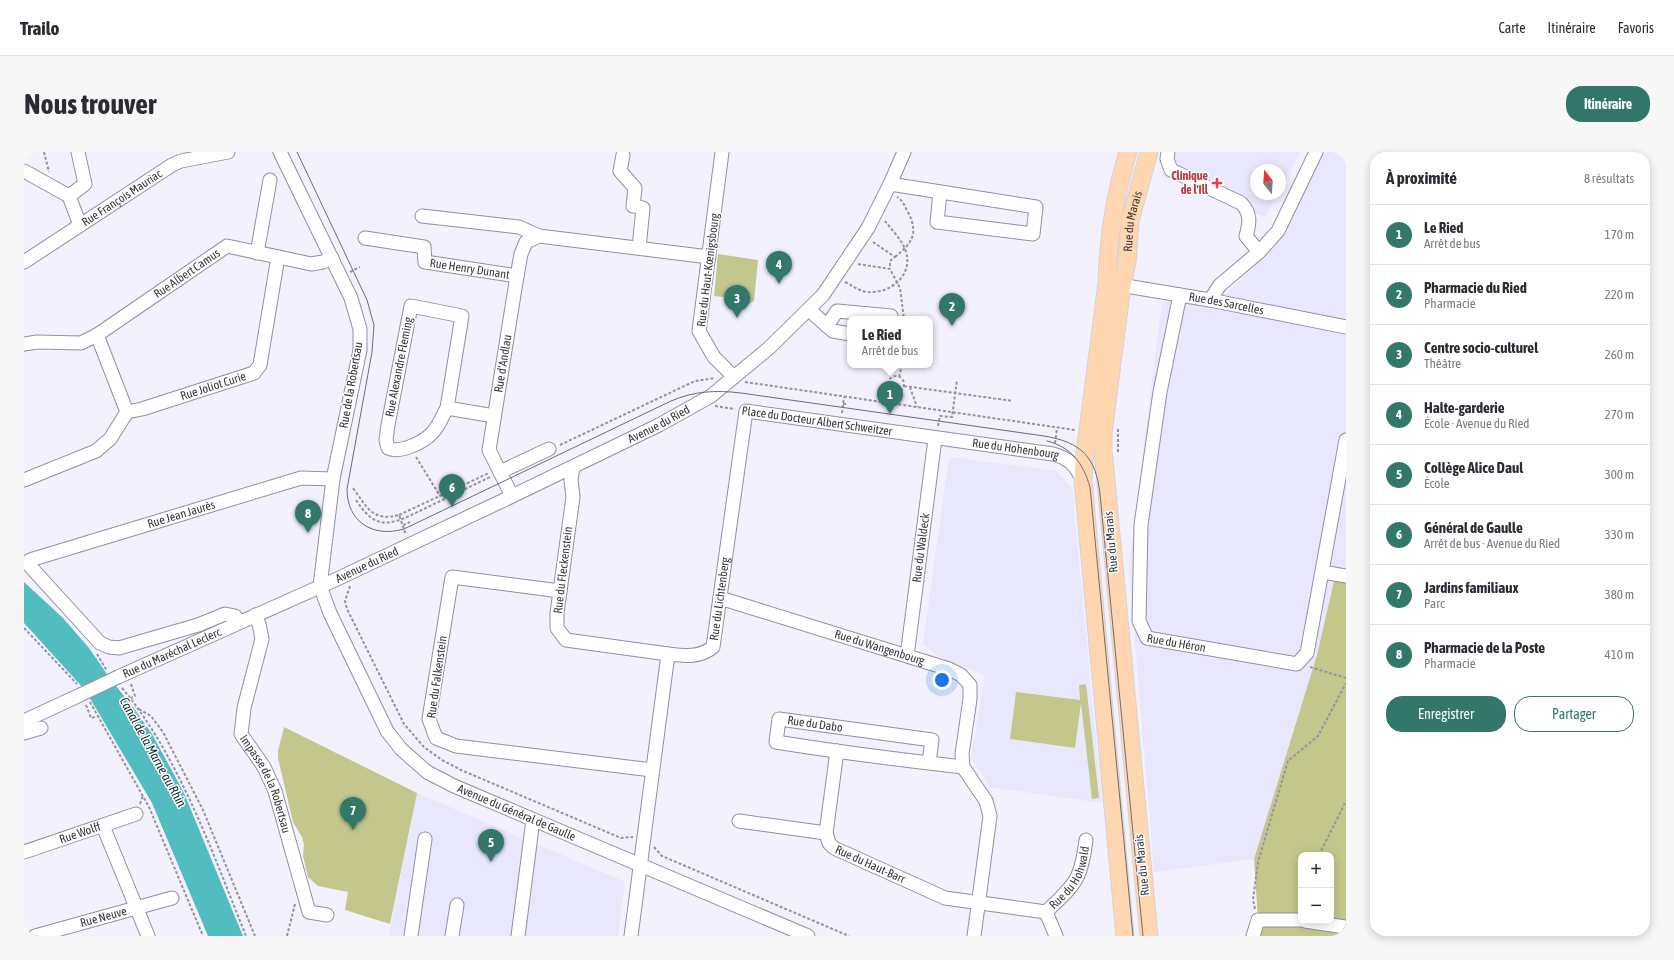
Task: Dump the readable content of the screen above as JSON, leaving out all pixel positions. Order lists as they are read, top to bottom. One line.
{"streets":{"main road":["Rue du Marais"],"street":["Rue François Mauriac","Rue Henry Dunant","Rue du Haut-Kœnigsbourg","Rue Albert Camus","Rue des Sarcelles","Rue d'Andlau","Rue Alexandre Fleming","Rue de la Robertsau","Rue Joliot Curie","Place du Docteur Albert Schweitzer","Avenue du Ried","Rue du Hohenbourg","Rue Jean Jaurès","Rue du Waldeck","Rue du Fleckenstein","Rue du Lichtenberg","Rue du Héron","Rue du Wangenbourg","Rue du Maréchal Leclerc","Rue du Falkenstein","Rue du Dabo","Impasse de la Robertsau","Avenue du Général de Gaulle","Rue Wolff","Rue du Haut-Barr","Rue du Hohwald","Rue Neuve"]},"crossings":[["Rue du Marais","Rue des Sarcelles"],["Rue du Marais","Rue du Hohenbourg"],["Rue Henry Dunant","Rue d'Andlau"],["Rue du Haut-Kœnigsbourg","Avenue du Ried"],["Rue Albert Camus","Rue de la Robertsau"],["Rue Albert Camus","Rue Joliot Curie"],["Rue des Sarcelles","Rue du Héron"],["Rue d'Andlau","Avenue du Ried"],["Rue de la Robertsau","Avenue du Ried"],["Rue de la Robertsau","Rue Jean Jaurès"],["Rue de la Robertsau","Rue du Maréchal Leclerc"],["Rue de la Robertsau","Avenue du Général de Gaulle"],["Place du Docteur Albert Schweitzer","Avenue du Ried"],["Place du Docteur Albert Schweitzer","Rue du Hohenbourg"],["Place du Docteur Albert Schweitzer","Rue du Waldeck"],["Place du Docteur Albert Schweitzer","Rue du Lichtenberg"],["Avenue du Ried","Rue du Fleckenstein"],["Avenue du Ried","Rue du Maréchal Leclerc"],["Avenue du Ried","Avenue du Général de Gaulle"],["Rue du Hohenbourg","Rue du Waldeck"],["Rue Jean Jaurès","Rue du Maréchal Leclerc"],["Rue du Waldeck","Rue du Wangenbourg"],["Rue du Fleckenstein","Rue du Lichtenberg"],["Rue du Fleckenstein","Rue du Falkenstein"],["Rue du Lichtenberg","Rue du Wangenbourg"],["Rue du Wangenbourg","Rue du Dabo"],["Rue du Maréchal Leclerc","Impasse de la Robertsau"],["Rue du Maréchal Leclerc","Avenue du Général de Gaulle"],["Rue du Dabo","Rue du Haut-Barr"],["Rue du Haut-Barr","Rue du Hohwald"]],"water":["Canal de la Marne au Rhin"],"places":{"health":["Clinique de l'Ill"]},"north":"top","page":{"header":"Trailo","nav":["Carte","Itinéraire","Favoris"],"buttons":["Itinéraire",["Enregistrer","Partager"]],"title":"Nous trouver","heading":["À proximité","8 résultats"],"list":[{"mark":"1","name":"Le Ried","note":"Arrêt de bus","value":"170 m"},{"mark":"2","name":"Pharmacie du Ried","note":"Pharmacie","value":"220 m"},{"mark":"3","name":"Centre socio-culturel","note":"Théâtre","value":"260 m"},{"mark":"4","name":"Halte-garderie","note":"École · Avenue du Ried","value":"270 m"},{"mark":"5","name":"Collège Alice Daul","note":"École","value":"300 m"},{"mark":"6","name":"Général de Gaulle","note":"Arrêt de bus · Avenue du Ried","value":"330 m"},{"mark":"7","name":"Jardins familiaux","note":"Parc","value":"380 m"},{"mark":"8","name":"Pharmacie de la Poste","note":"Pharmacie","value":"410 m"}],"pins":["4","3","2","1","6","8","7","5"],"popup":["Le Ried","Arrêt de bus"],"map_buttons":["+","−"]}}
